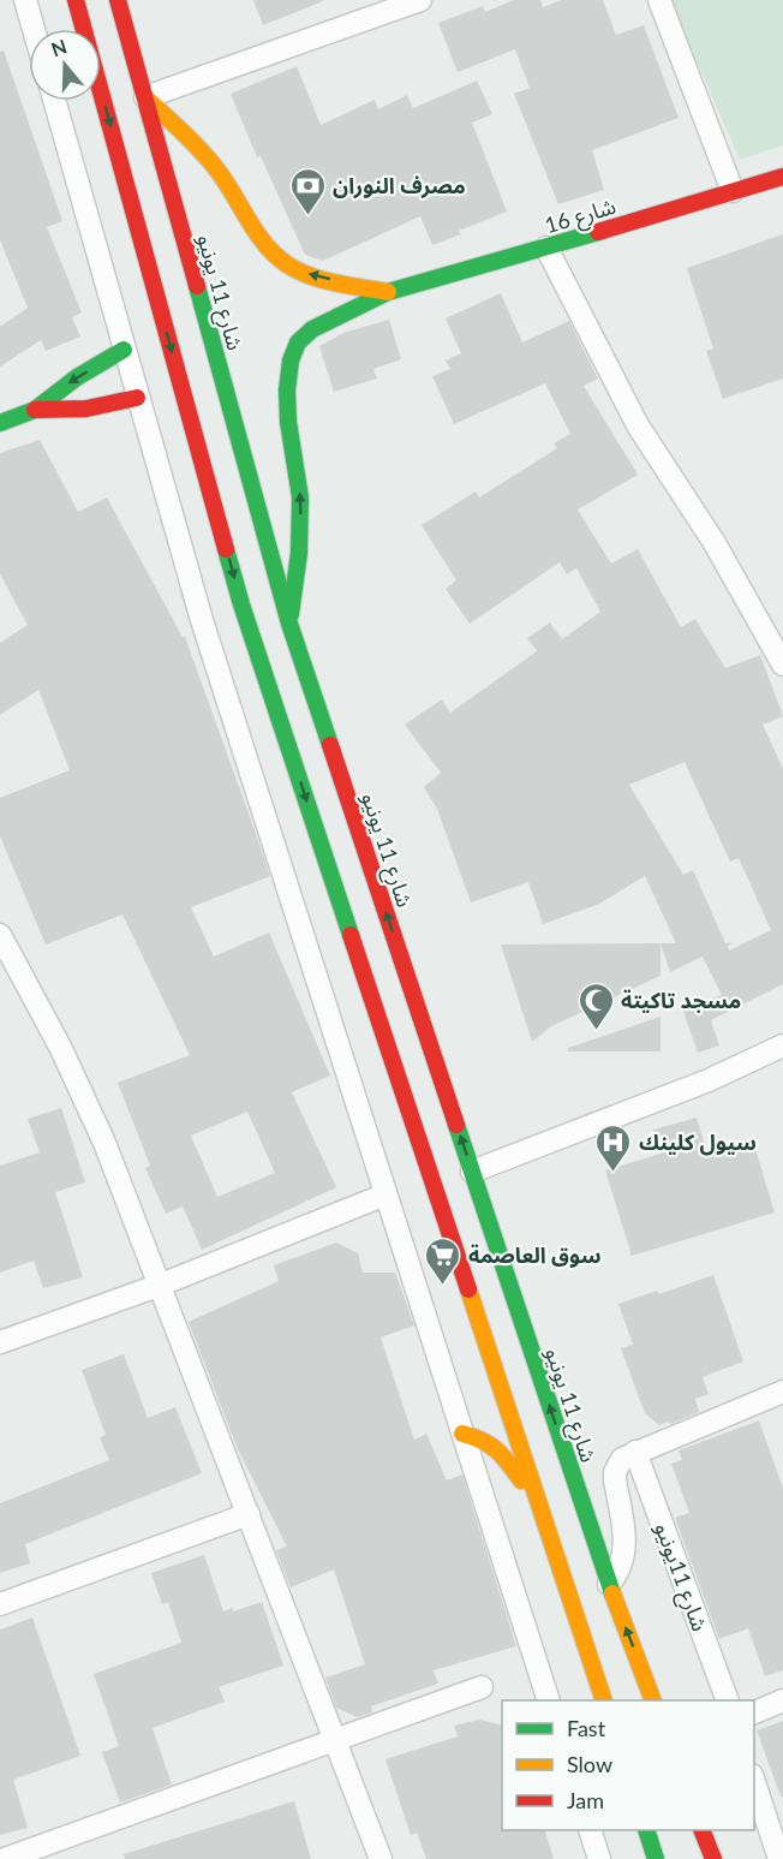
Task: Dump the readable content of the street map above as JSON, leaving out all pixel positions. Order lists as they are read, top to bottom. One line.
{"streets":{"main road":["شارع 16","شارع 11 يونيو"],"street":["شارع 11يونيو"]},"crossings":[["شارع 16","شارع 11 يونيو"]],"one_way":["شارع 16"],"places":{"bank":["مصرف النوران"],"mosque":["مسجد تاكيتة"],"hospital":["سيول كلينك"],"supermarket":["سوق العاصمة"]},"legend":["Fast","Slow","Jam"],"north":"top"}
